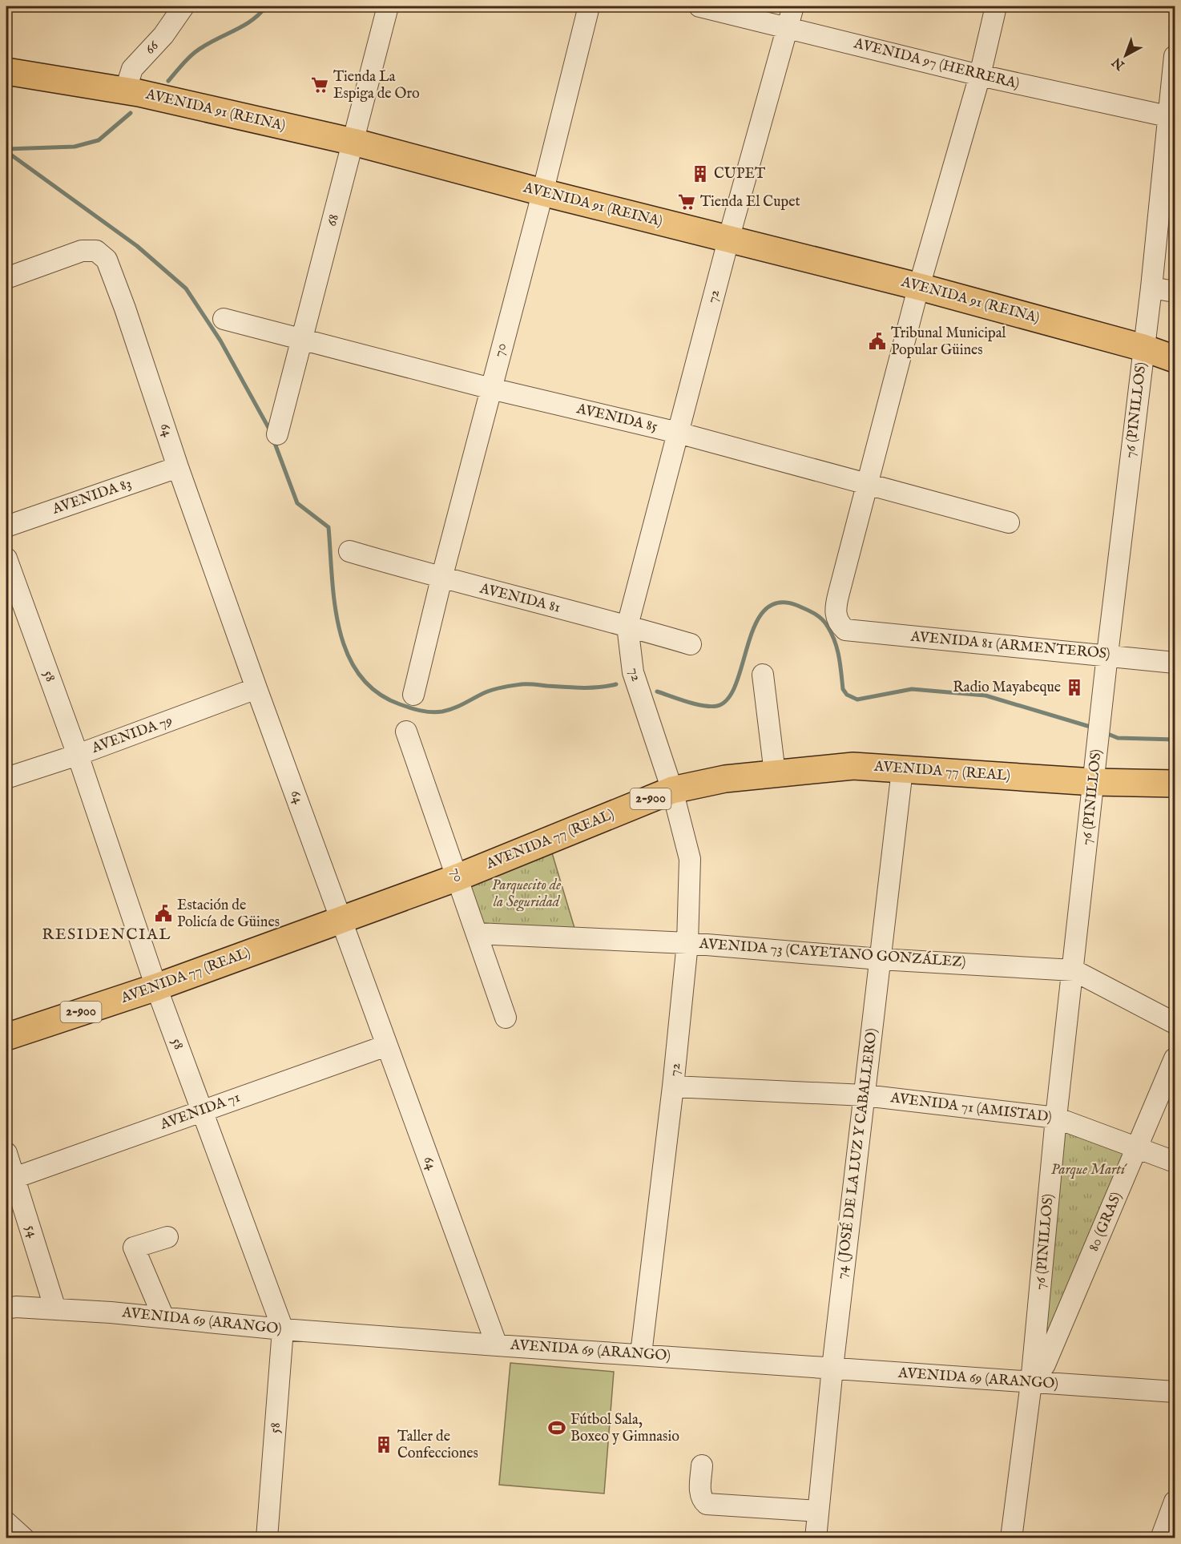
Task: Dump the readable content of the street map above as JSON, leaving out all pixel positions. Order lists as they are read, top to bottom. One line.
{"streets":{"main road":["AVENIDA 91 (REINA)","AVENIDA 77 (REAL)","2-900"],"street":["66","AVENIDA 97 (HERRERA)","68","72","70","76 (PINILLOS)","AVENIDA 85","64","AVENIDA 83","AVENIDA 81","AVENIDA 81 (ARMENTEROS)","58","AVENIDA 79","AVENIDA 73 (CAYETANO GONZÁLEZ)","AVENIDA 71 (AMISTAD)","AVENIDA 71","74 (JOSÉ DE LA LUZ Y CABALLERO)","80 (GRAS)","54","AVENIDA 69 (ARANGO)"]},"crossings":[["66","AVENIDA 91 (REINA)"],["AVENIDA 97 (HERRERA)","72"],["AVENIDA 97 (HERRERA)","76 (PINILLOS)"],["AVENIDA 91 (REINA)","68"],["AVENIDA 91 (REINA)","72"],["AVENIDA 91 (REINA)","70"],["AVENIDA 91 (REINA)","76 (PINILLOS)"],["68","AVENIDA 85"],["72","AVENIDA 85"],["72","AVENIDA 81"],["72","AVENIDA 77 (REAL)"],["72","AVENIDA 73 (CAYETANO GONZÁLEZ)"],["72","AVENIDA 71 (AMISTAD)"],["72","AVENIDA 69 (ARANGO)"],["70","AVENIDA 85"],["70","AVENIDA 81"],["70","AVENIDA 77 (REAL)"],["70","AVENIDA 73 (CAYETANO GONZÁLEZ)"],["76 (PINILLOS)","AVENIDA 81 (ARMENTEROS)"],["76 (PINILLOS)","AVENIDA 77 (REAL)"],["76 (PINILLOS)","AVENIDA 73 (CAYETANO GONZÁLEZ)"],["76 (PINILLOS)","AVENIDA 71 (AMISTAD)"],["76 (PINILLOS)","80 (GRAS)"],["76 (PINILLOS)","AVENIDA 69 (ARANGO)"],["AVENIDA 85","AVENIDA 81 (ARMENTEROS)"],["64","AVENIDA 83"],["64","AVENIDA 79"],["64","AVENIDA 77 (REAL)"],["64","AVENIDA 71"],["64","AVENIDA 69 (ARANGO)"],["58","AVENIDA 79"],["58","AVENIDA 77 (REAL)"],["58","AVENIDA 71"],["58","AVENIDA 69 (ARANGO)"],["AVENIDA 77 (REAL)","74 (JOSÉ DE LA LUZ Y CABALLERO)"],["AVENIDA 73 (CAYETANO GONZÁLEZ)","74 (JOSÉ DE LA LUZ Y CABALLERO)"],["AVENIDA 71 (AMISTAD)","74 (JOSÉ DE LA LUZ Y CABALLERO)"],["AVENIDA 71 (AMISTAD)","80 (GRAS)"],["AVENIDA 71","54"],["74 (JOSÉ DE LA LUZ Y CABALLERO)","AVENIDA 69 (ARANGO)"],["80 (GRAS)","AVENIDA 69 (ARANGO)"],["54","AVENIDA 69 (ARANGO)"]],"districts":["RESIDENCIAL"],"parks":["Parquecito de la Seguridad","Parque Martí"],"places":{"supermarket":["Tienda La Espiga de Oro","Tienda El Cupet"],"building":["CUPET","Radio Mayabeque","Taller de Confecciones"],"public building":["Tribunal Municipal Popular Güines","Estación de Policía de Güines"],"sports":["Fútbol Sala, Boxeo y Gimnasio"]},"north":"bottom left"}
